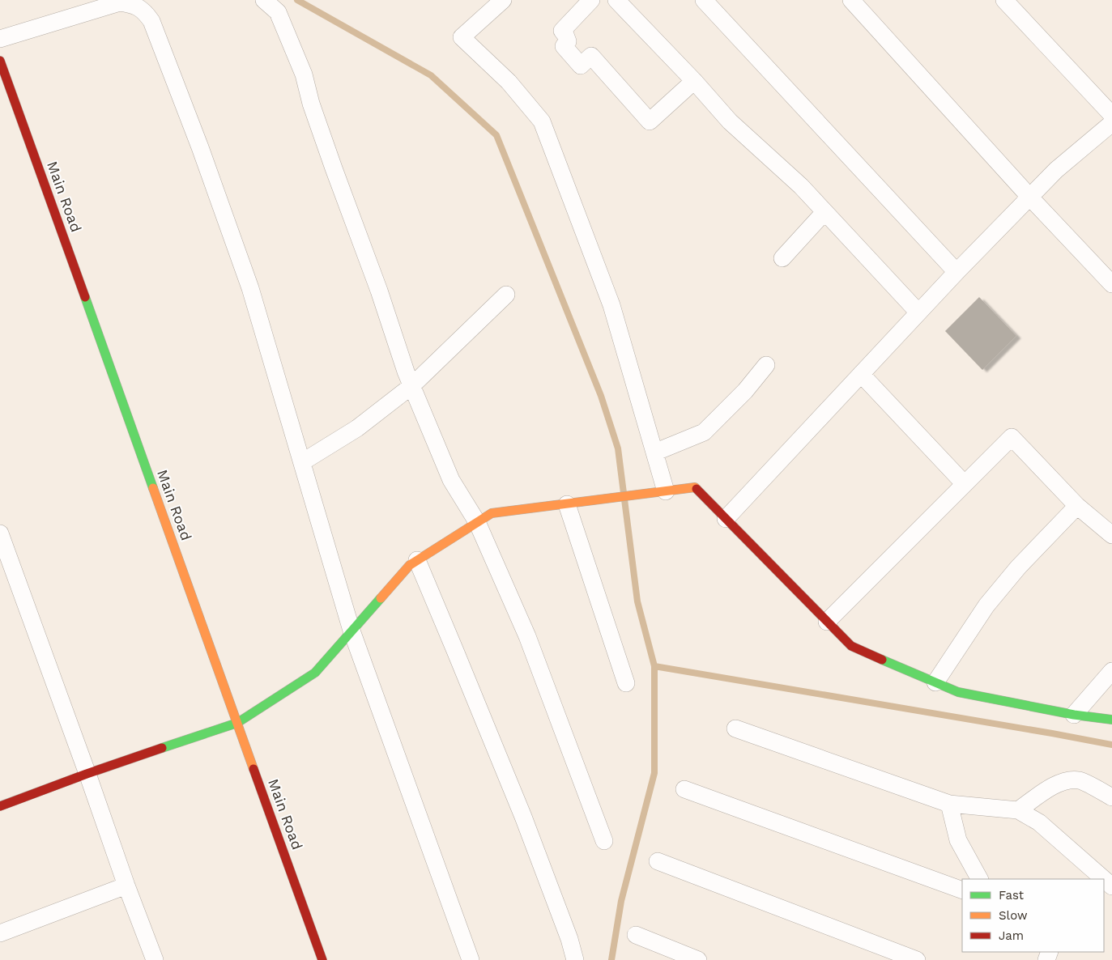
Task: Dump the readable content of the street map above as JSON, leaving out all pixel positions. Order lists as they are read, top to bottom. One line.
{"streets":{"street":["Main Road"]},"legend":["Fast","Slow","Jam"]}
